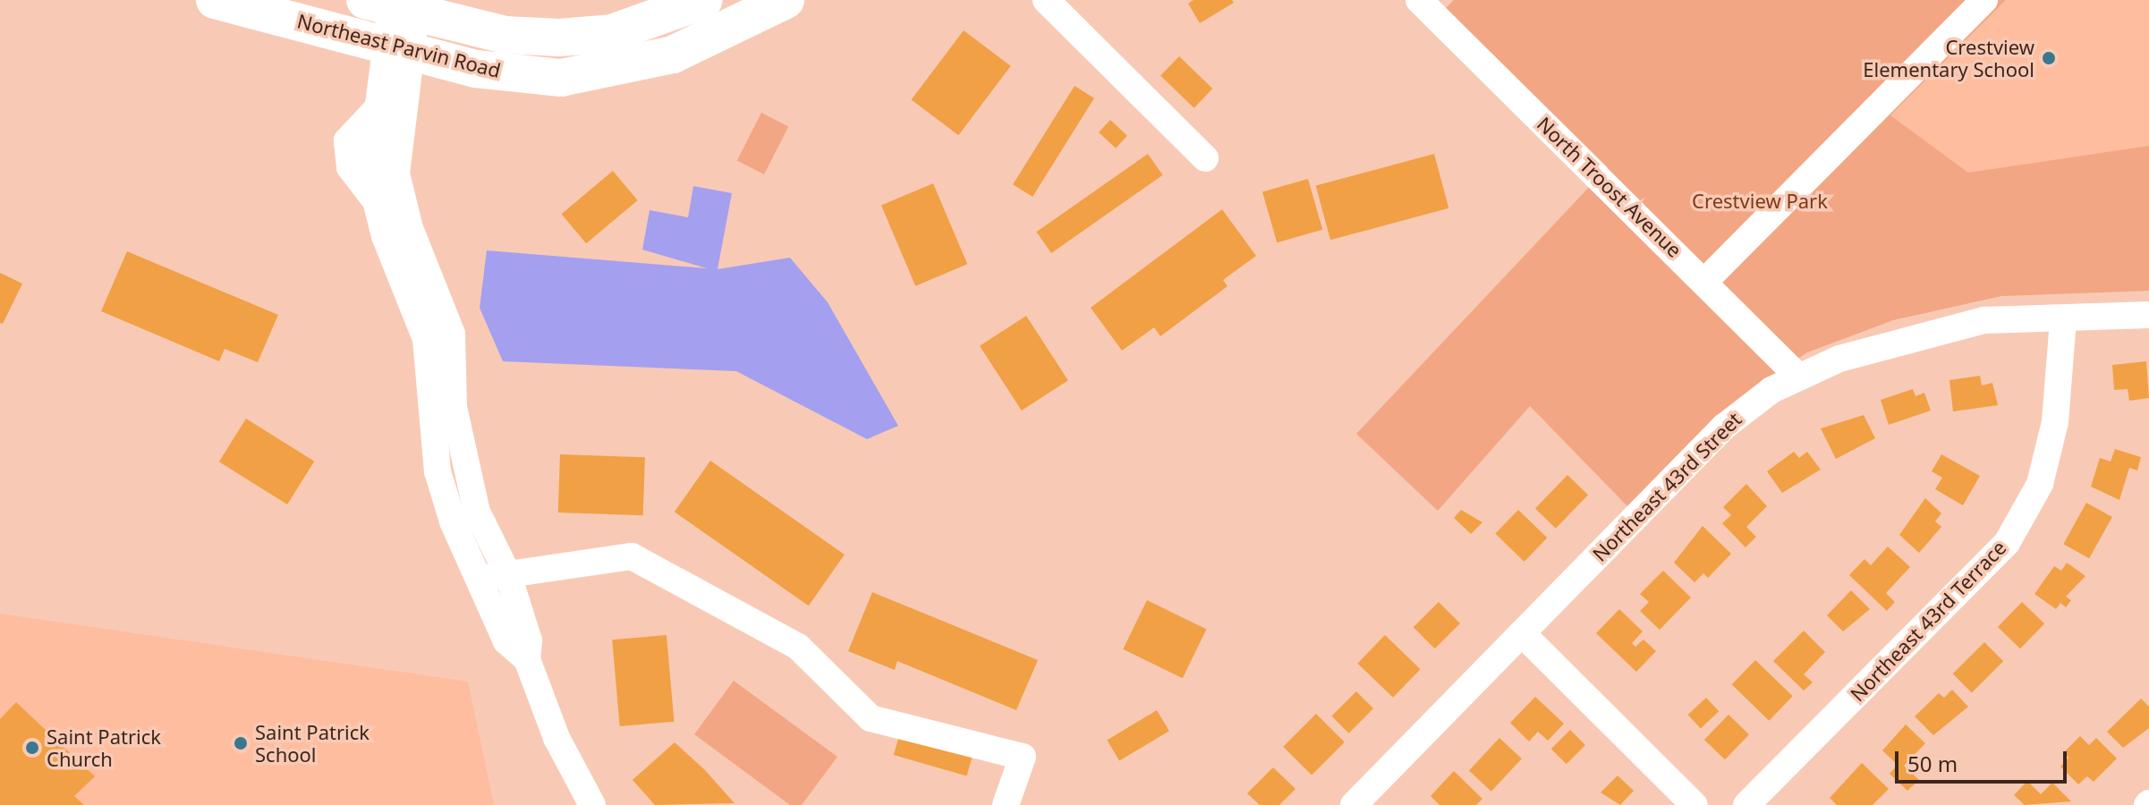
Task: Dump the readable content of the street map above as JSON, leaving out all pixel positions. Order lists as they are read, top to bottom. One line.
{"streets":{"main road":["Northeast Parvin Road"],"street":["North Troost Avenue","Northeast 43rd Street","Northeast 43rd Terrace"]},"crossings":[["North Troost Avenue","Northeast 43rd Street"],["Northeast 43rd Street","Northeast 43rd Terrace"]],"parks":["Crestview Park"],"places":["Crestview Elementary School","Saint Patrick School","Saint Patrick Church"],"scale_bar":"50 m"}
